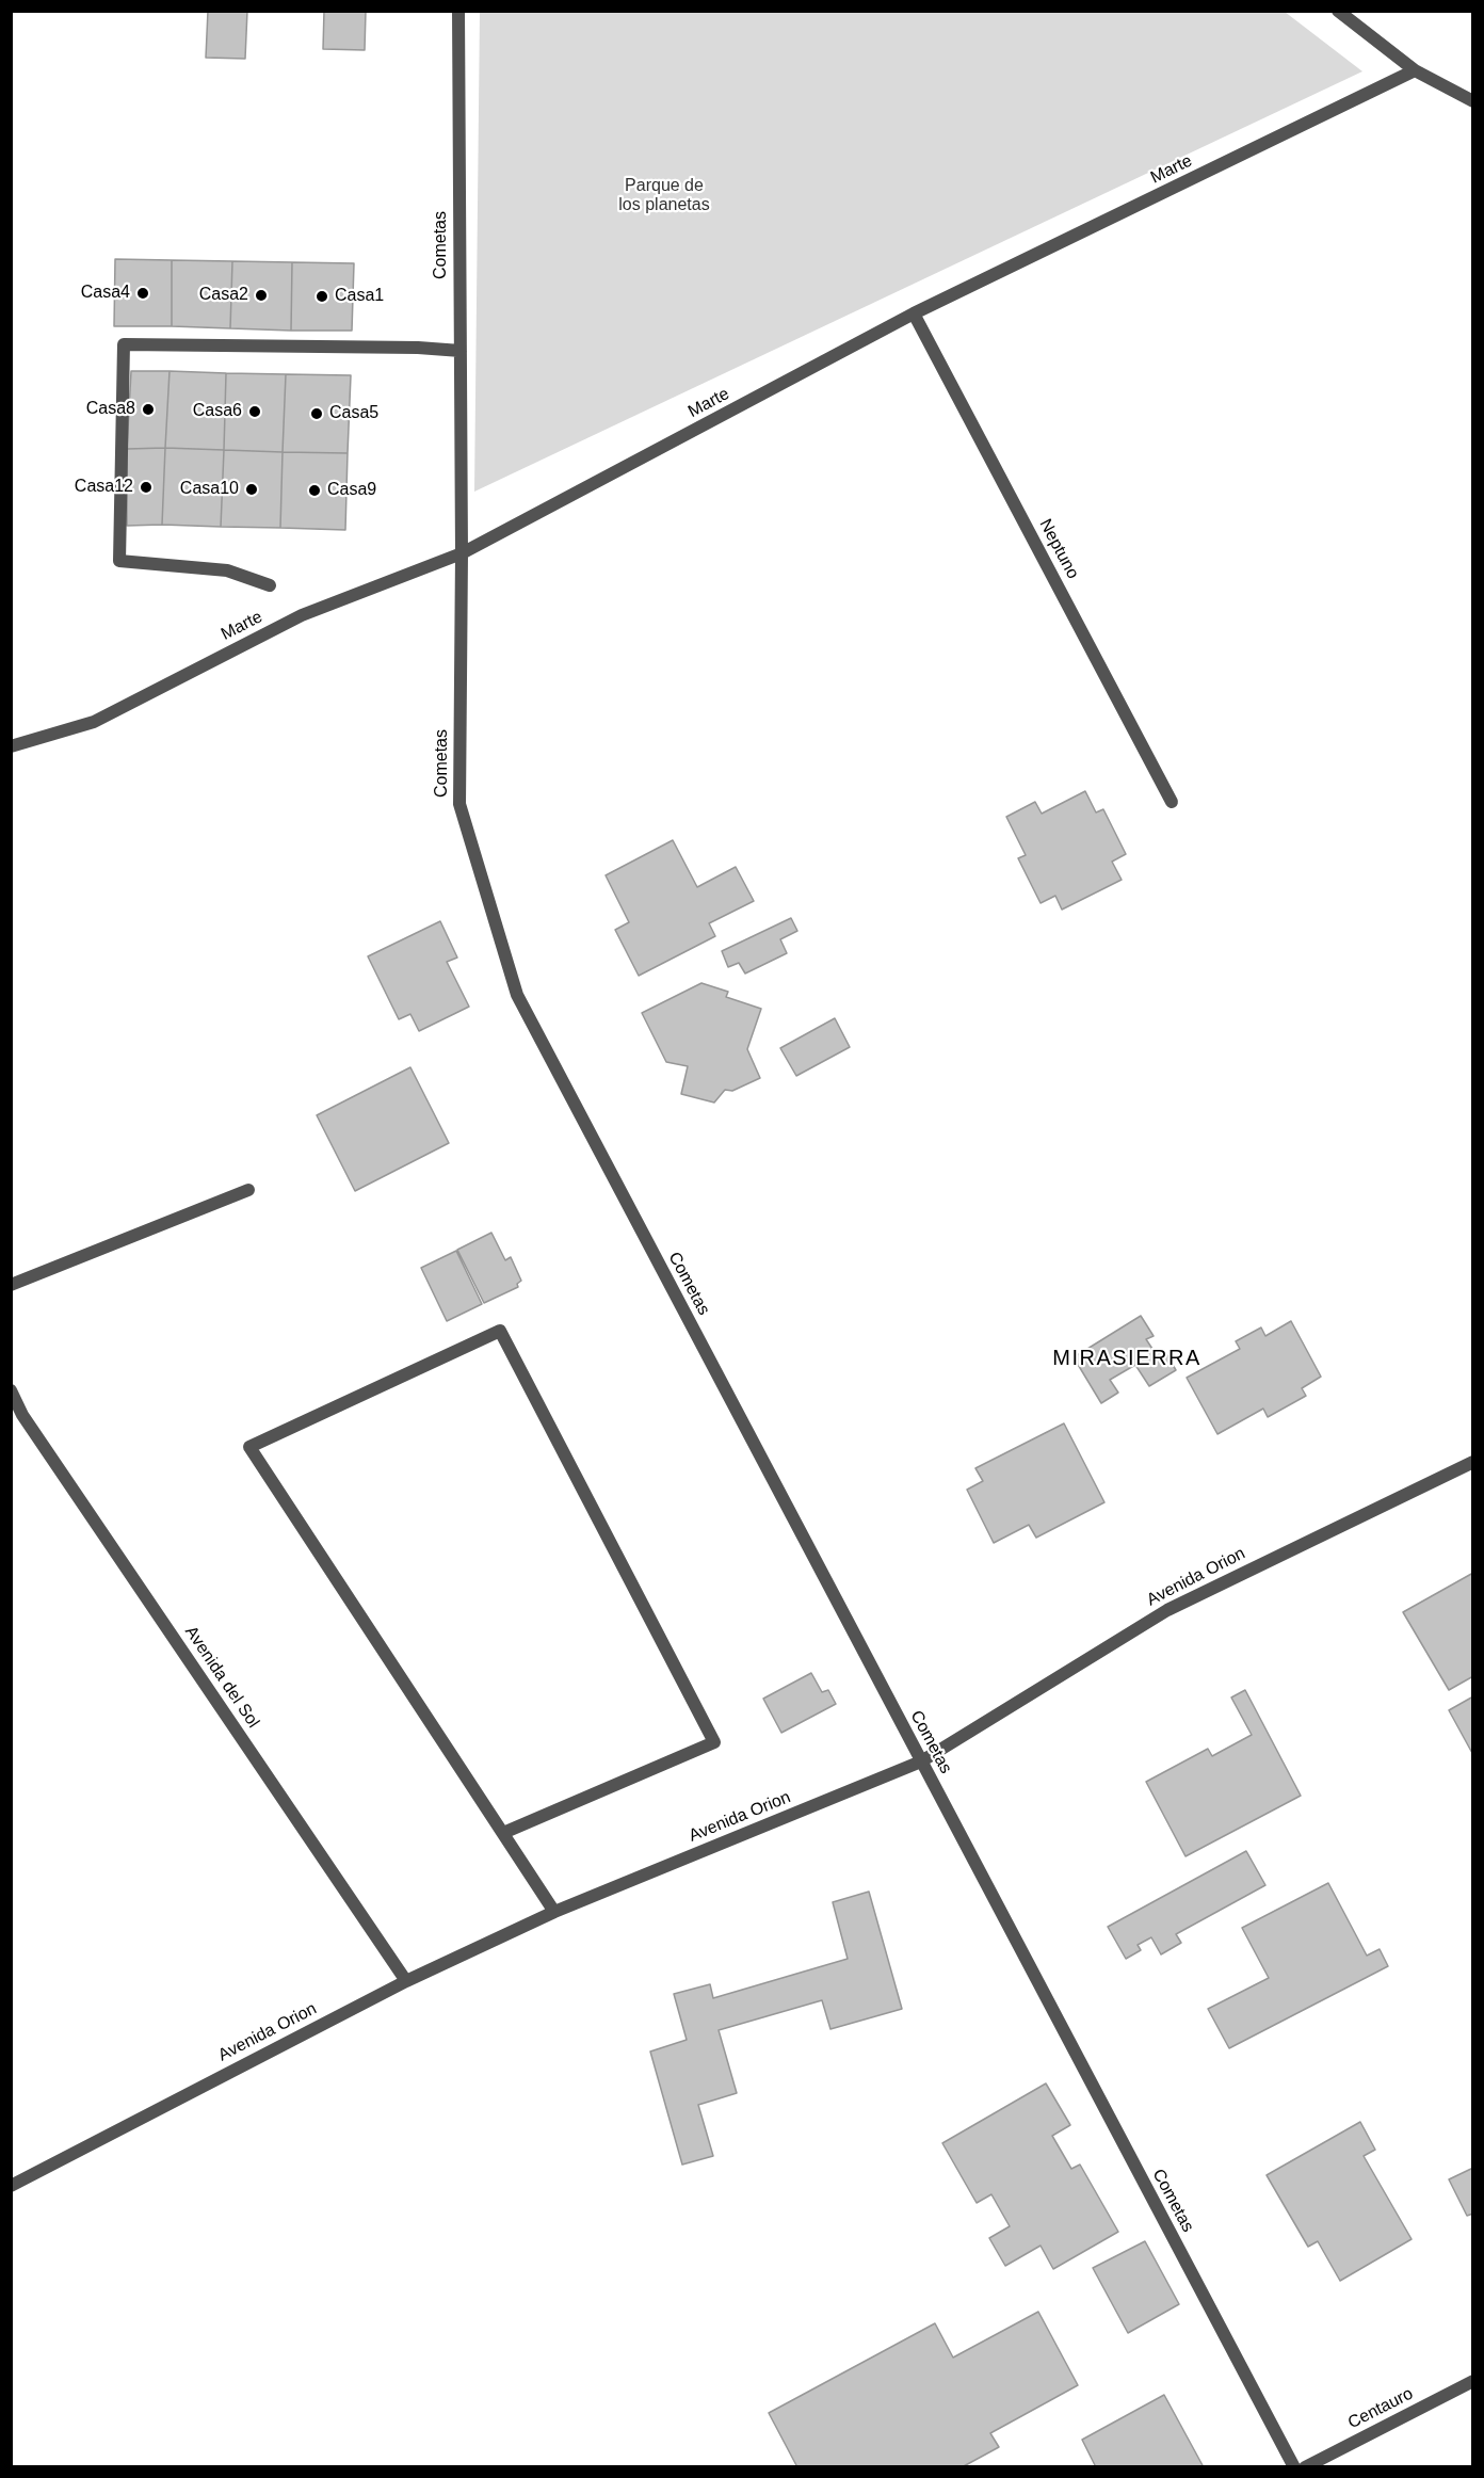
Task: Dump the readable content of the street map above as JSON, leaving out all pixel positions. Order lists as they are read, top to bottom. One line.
{"streets":{"street":["Marte","Cometas","Neptuno","Avenida Orion","Avenida del Sol","Centauro"]},"crossings":[["Marte","Cometas"],["Marte","Neptuno"],["Cometas","Avenida Orion"],["Avenida Orion","Avenida del Sol"]],"districts":["MIRASIERRA"],"parks":["Parque de los planetas"],"places":["Casa4","Casa2","Casa1","Casa8","Casa6","Casa5","Casa12","Casa10","Casa9"]}
